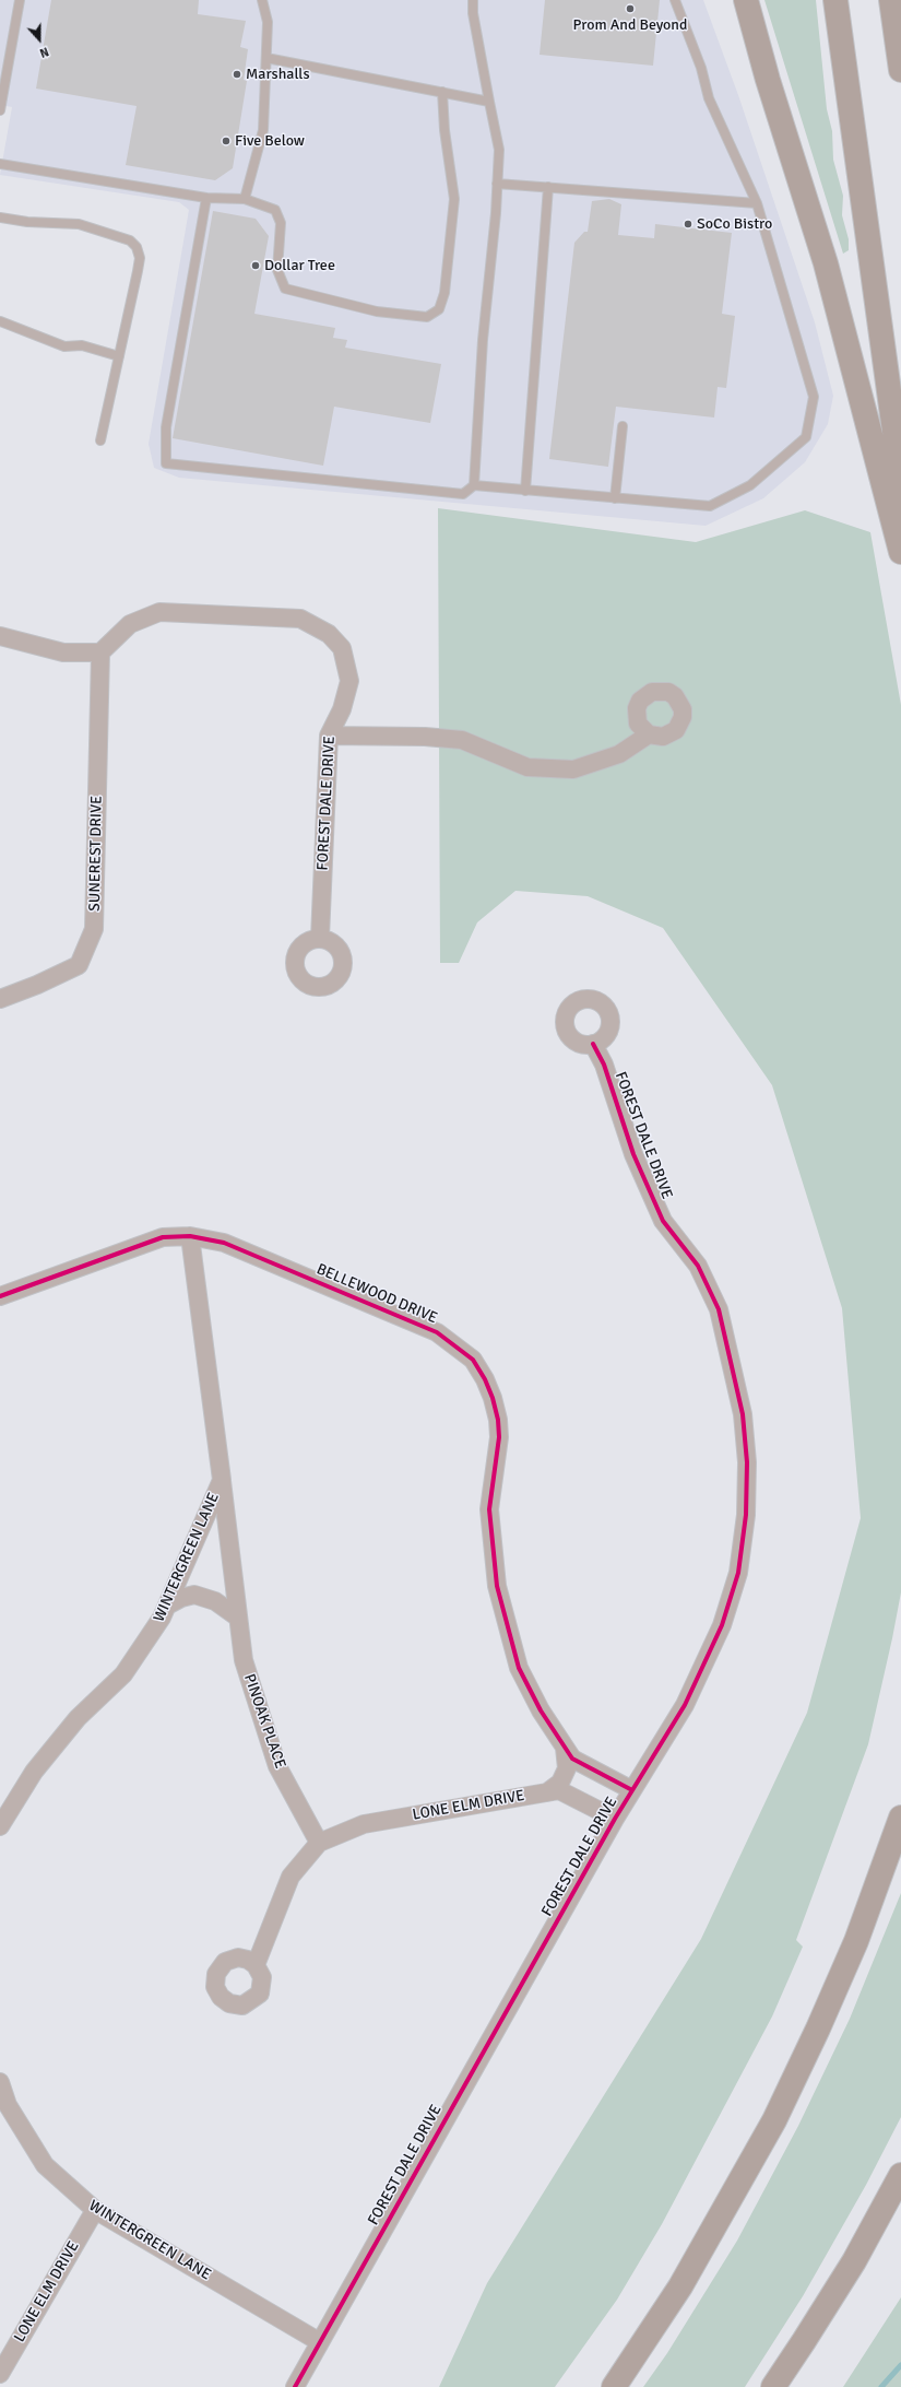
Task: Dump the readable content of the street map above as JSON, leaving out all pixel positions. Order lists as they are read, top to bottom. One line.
{"streets":{"street":["FOREST DALE DRIVE","SUNEREST DRIVE","BELLEWOOD DRIVE","WINTERGREEN LANE","PINOAK PLACE","LONE ELM DRIVE"]},"crossings":[["FOREST DALE DRIVE","SUNEREST DRIVE"],["FOREST DALE DRIVE","BELLEWOOD DRIVE"],["FOREST DALE DRIVE","WINTERGREEN LANE"],["FOREST DALE DRIVE","LONE ELM DRIVE"],["BELLEWOOD DRIVE","WINTERGREEN LANE"],["BELLEWOOD DRIVE","LONE ELM DRIVE"],["WINTERGREEN LANE","PINOAK PLACE"],["WINTERGREEN LANE","LONE ELM DRIVE"],["PINOAK PLACE","LONE ELM DRIVE"]],"places":["Prom And Beyond","Marshalls","Five Below","SoCo Bistro","Dollar Tree"],"north":"bottom"}
